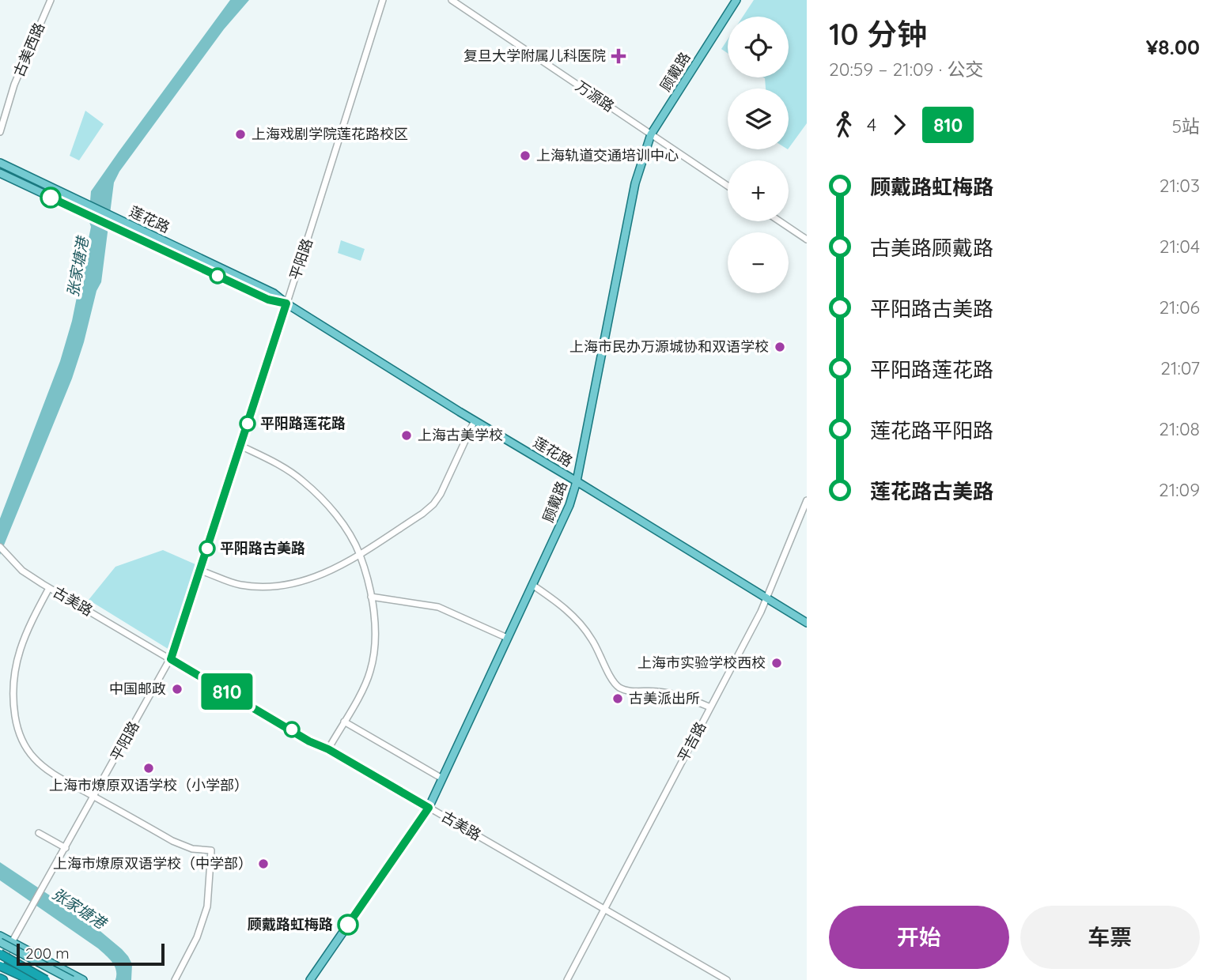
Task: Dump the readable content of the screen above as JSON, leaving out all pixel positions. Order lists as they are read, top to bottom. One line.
{"streets":{"main road":["顾戴路","莲花路"],"street":["古美西路","万源路","平阳路","古美路","平吉路"]},"crossings":[["顾戴路","万源路"],["顾戴路","莲花路"],["顾戴路","古美路"],["莲花路","平阳路"],["莲花路","平吉路"],["平阳路","古美路"],["古美路","平吉路"]],"water":["张家塘港"],"places":{"health":["复旦大学附属儿科医院"],"other":["上海戏剧学院莲花路校区","上海轨道交通培训中心","上海市民办万源城协和双语学校","平阳路莲花路","上海古美学校","平阳路古美路","上海市实验学校西校","中国邮政","古美派出所","上海市燎原双语学校（小学部）","上海市燎原双语学校（中学部）","顾戴路虹梅路"]},"lines":["bus line 810"],"scale_bar":"200 m","page":{"on_map":"810","heading":["10 分钟","20:59 – 21:09 · 公交","¥8.00"],"map_buttons":["+","−"],"legs":["4","810","5站"],"list":[{"name":"顾戴路虹梅路","value":"21:03"},{"name":"古美路顾戴路","value":"21:04"},{"name":"平阳路古美路","value":"21:06"},{"name":"平阳路莲花路","value":"21:07"},{"name":"莲花路平阳路","value":"21:08"},{"name":"莲花路古美路","value":"21:09"}],"buttons":["开始","车票"],"scale":"200 m"}}
